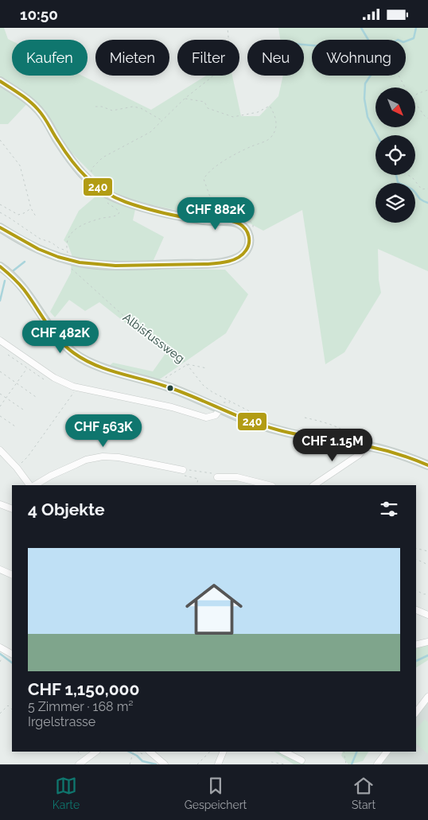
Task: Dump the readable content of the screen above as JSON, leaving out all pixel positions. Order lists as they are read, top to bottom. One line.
{"streets":{"path":["Albisfussweg"]},"lines":["transit line 240"],"north":"bottom right","page":{"status":"10:50","chip":["Kaufen","Mieten","Filter","Neu","Wohnung"],"price":["CHF 882K","CHF 482K","CHF 563K","CHF 1.15M"],"heading":"4 Objekte","list":[{"name":"CHF 1,150,000","note":"5 Zimmer · 168 m² · Irgelstrasse"}],"tabs":["Karte","Gespeichert","Start"]}}
